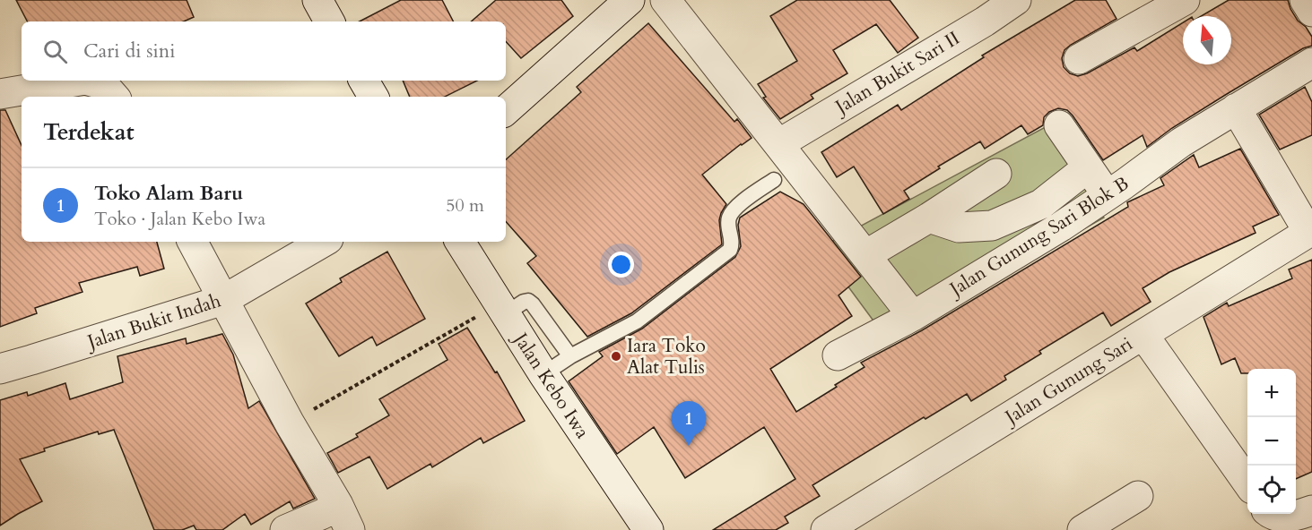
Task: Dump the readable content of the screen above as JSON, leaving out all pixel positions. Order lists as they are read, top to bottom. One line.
{"streets":{"street":["Jalan Bukit Sari II","Jalan Gunung Sari Blok B","Jalan Bukit Indah","Jalan Gunung Sari","Jalan Kebo Iwa"]},"places":["Iara Toko Alat Tulis"],"north":"top","page":{"search":"Cari di sini","heading":"Terdekat","list":[{"mark":"1","name":"Toko Alam Baru","note":"Toko · Jalan Kebo Iwa","value":"50 m"}],"map_buttons":["+","−"],"pins":"1"}}
